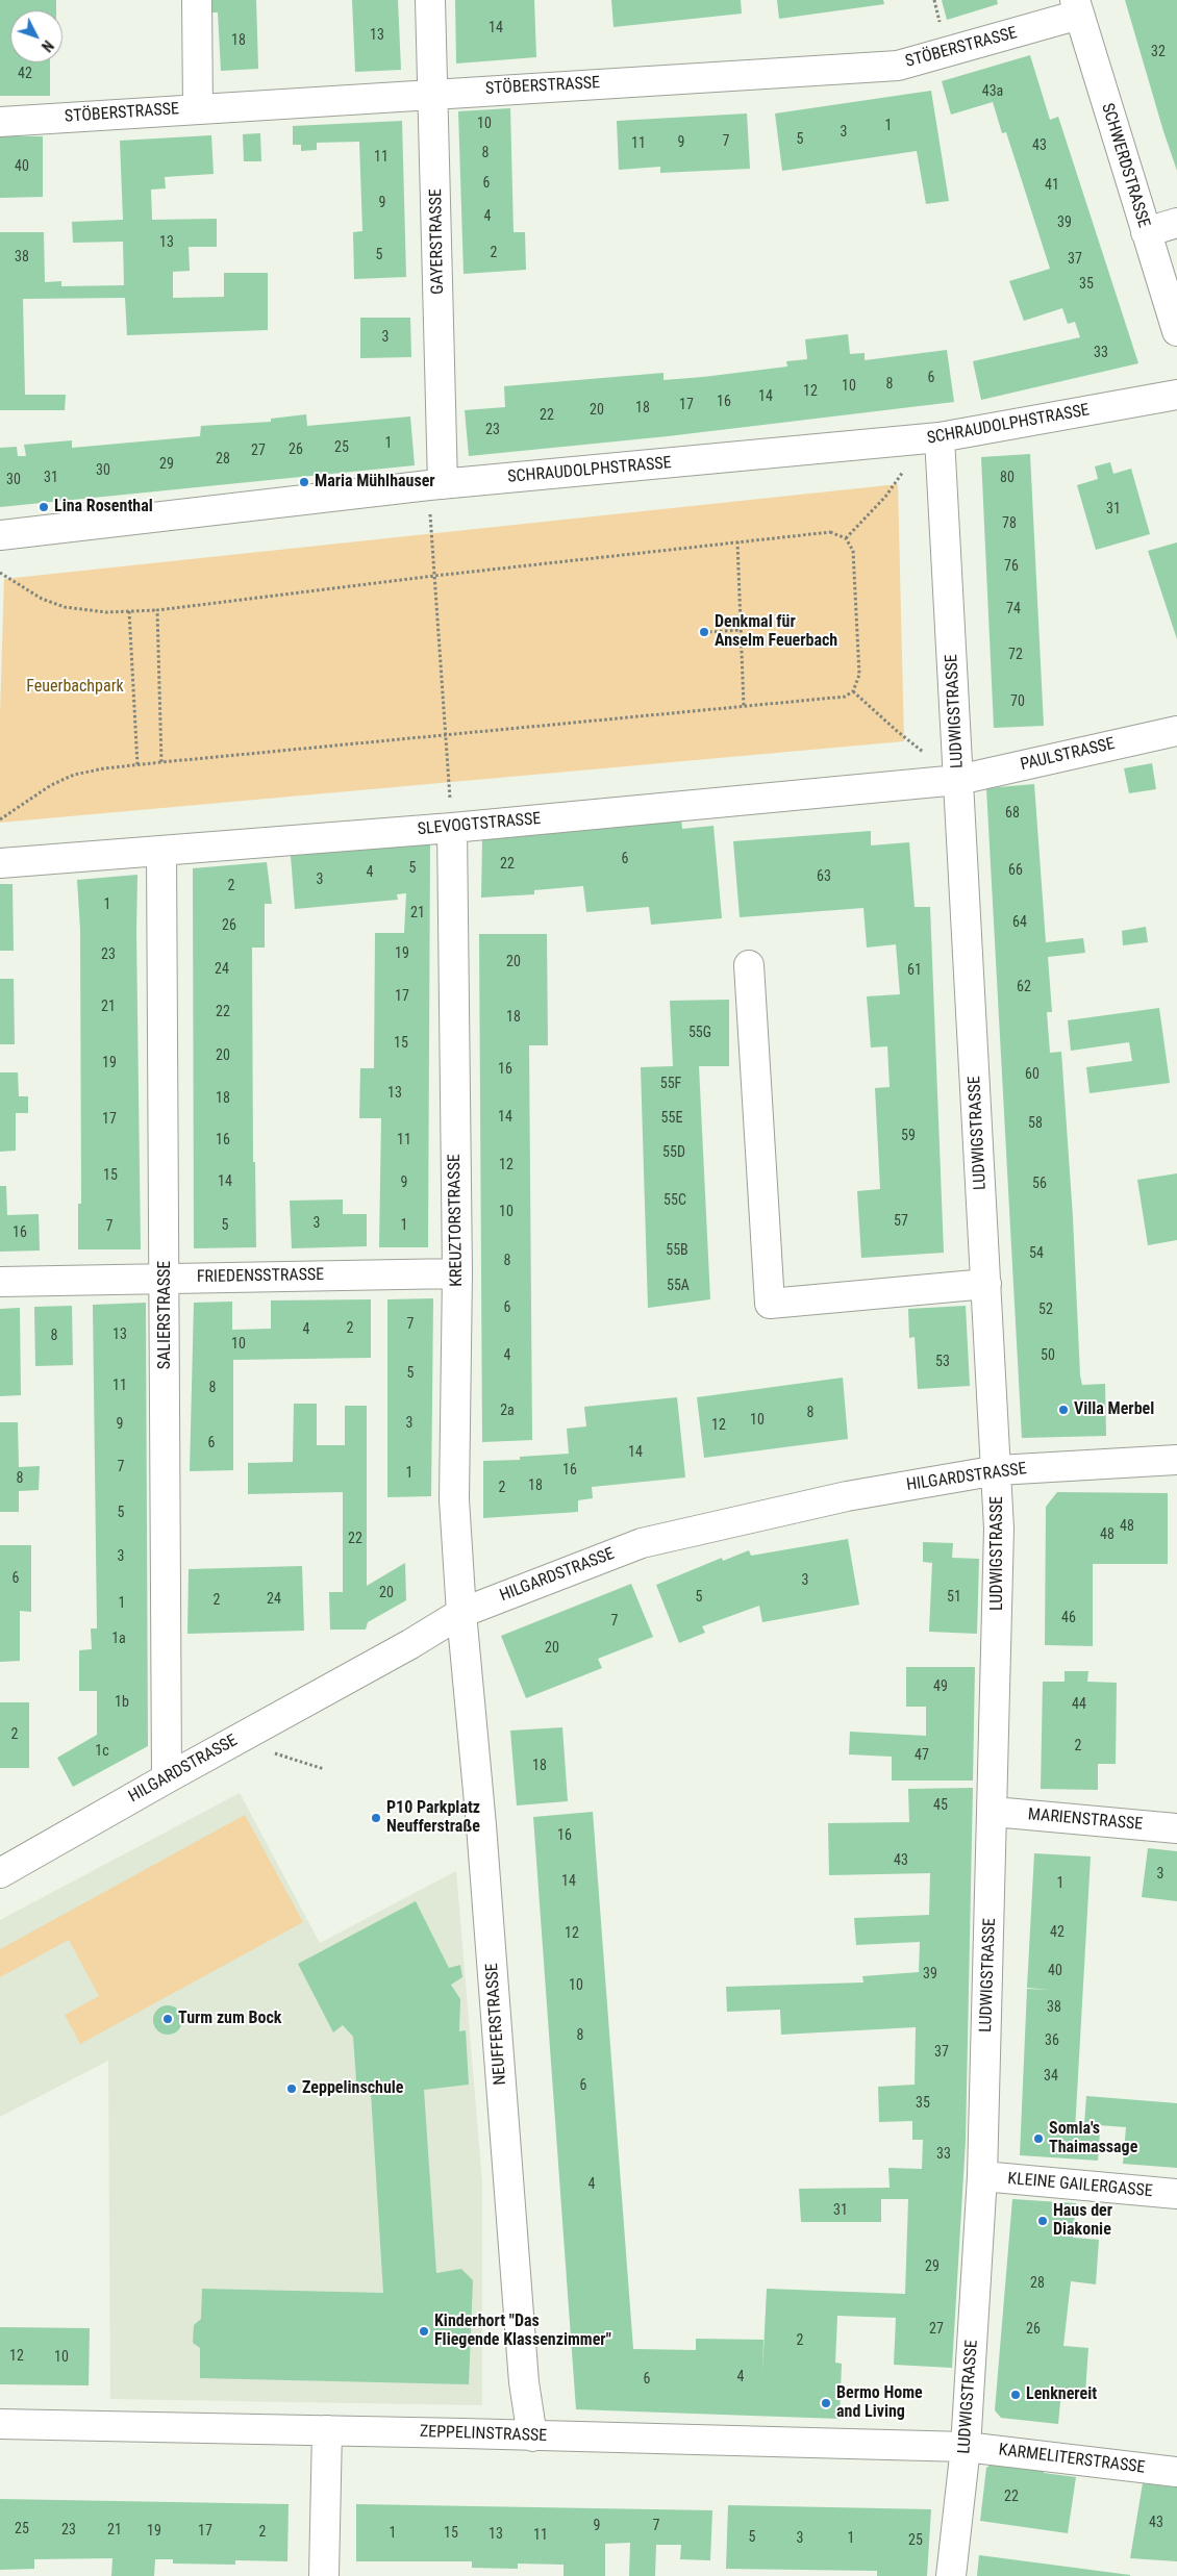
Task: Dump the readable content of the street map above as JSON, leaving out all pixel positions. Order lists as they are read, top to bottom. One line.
{"streets":{"street":["STÖBERSTRASSE","SCHWERDSTRASSE","GAYERSTRASSE","SCHRAUDOLPHSTRASSE","LUDWIGSTRASSE","PAULSTRASSE","SLEVOGTSTRASSE","KREUZTORSTRASSE","FRIEDENSSTRASSE","SALIERSTRASSE","HILGARDSTRASSE","MARIENSTRASSE","NEUFFERSTRASSE","KLEINE GAILERGASSE","ZEPPELINSTRASSE","KARMELITERSTRASSE"]},"crossings":[["STÖBERSTRASSE","SCHWERDSTRASSE"],["STÖBERSTRASSE","GAYERSTRASSE"],["GAYERSTRASSE","SCHRAUDOLPHSTRASSE"],["SCHRAUDOLPHSTRASSE","LUDWIGSTRASSE"],["LUDWIGSTRASSE","PAULSTRASSE"],["LUDWIGSTRASSE","SLEVOGTSTRASSE"],["LUDWIGSTRASSE","HILGARDSTRASSE"],["LUDWIGSTRASSE","MARIENSTRASSE"],["LUDWIGSTRASSE","KLEINE GAILERGASSE"],["LUDWIGSTRASSE","ZEPPELINSTRASSE"],["LUDWIGSTRASSE","KARMELITERSTRASSE"],["PAULSTRASSE","SLEVOGTSTRASSE"],["SLEVOGTSTRASSE","KREUZTORSTRASSE"],["SLEVOGTSTRASSE","SALIERSTRASSE"],["KREUZTORSTRASSE","FRIEDENSSTRASSE"],["KREUZTORSTRASSE","HILGARDSTRASSE"],["KREUZTORSTRASSE","NEUFFERSTRASSE"],["FRIEDENSSTRASSE","SALIERSTRASSE"],["SALIERSTRASSE","HILGARDSTRASSE"],["HILGARDSTRASSE","NEUFFERSTRASSE"],["NEUFFERSTRASSE","ZEPPELINSTRASSE"],["ZEPPELINSTRASSE","KARMELITERSTRASSE"]],"parks":["Feuerbachpark"],"places":["Maria Mühlhauser","Lina Rosenthal","Denkmal für Anselm Feuerbach","Villa Merbel","P10 Parkplatz Neufferstraße","Turm zum Bock","Zeppelinschule","Somla's Thaimassage","Haus der Diakonie","Kinderhort \"Das Fliegende Klassenzimmer\"","Lenknereit","Bermo Home and Living"],"house_numbers":["14","13","18","32","42","43a","10","1","3","5","7","9","11","43","8","11","40","6","41","9","4","39","13","2","5","38","37","35","3","33","6","8","10","12","14","16","17","18","20","22","23","1","25","26","27","28","29","30","31","80","30","31","78","76","74","72","70","68","6","22","5","66","4","63","3","2","1","21","64","26","19","23","20","24","61","62","17","21","22","18","55G","15","20","19","16","60","55F","13","18","14","55E","17","58","59","16","11","55D","12","15","14","9","56","55C","10","57","3","5","1","7","16","55B","54","8","55A","6","52","7","2","4","13","8","10","4","50","53","5","11","8","2a","8","10","3","9","12","6","14","7","16","1","8","18","2","5","48","48","22","3","6","3","20","5","51","24","2","1","46","7","1a","20","49","1b","44","2","2","1c","47","18","45","16","43","3","14","1","42","12","40","39","10","38","8","36","37","34","6","35","33","4","31","29","28","27","26","2","12","10","4","6","22","43","9","7","25","23","21","19","17","2","1","15","13","11","5","3","1","25"],"north":"bottom right"}
